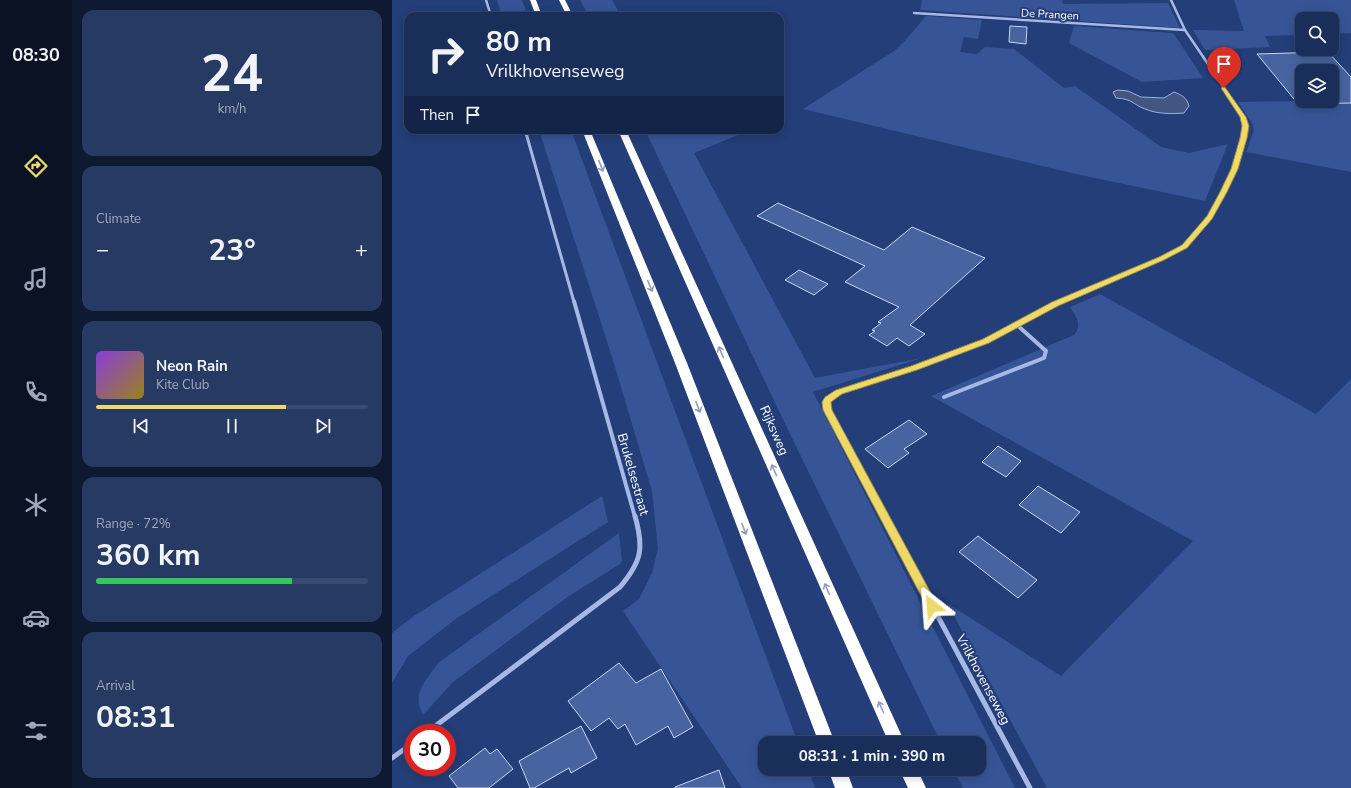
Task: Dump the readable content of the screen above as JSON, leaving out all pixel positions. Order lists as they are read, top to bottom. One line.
{"streets":{"highway":["Rijksweg"],"street":["De Prangen","Brukelsestraat","Vrilkhovenseweg"]},"crossings":[["De Prangen","Vrilkhovenseweg"]],"page":{"tabs":"08:30","tile":[["24","km/h"],"Climate",["Range · 72%","360 km"],["Arrival","08:31"]],"turn":["80 m","Vrilkhovenseweg"],"then":"Then","heat":["−","23°","+"],"song":["Neon Rain","Kite Club"],"limit":"30","trip":"08:31 · 1 min · 390 m"}}
